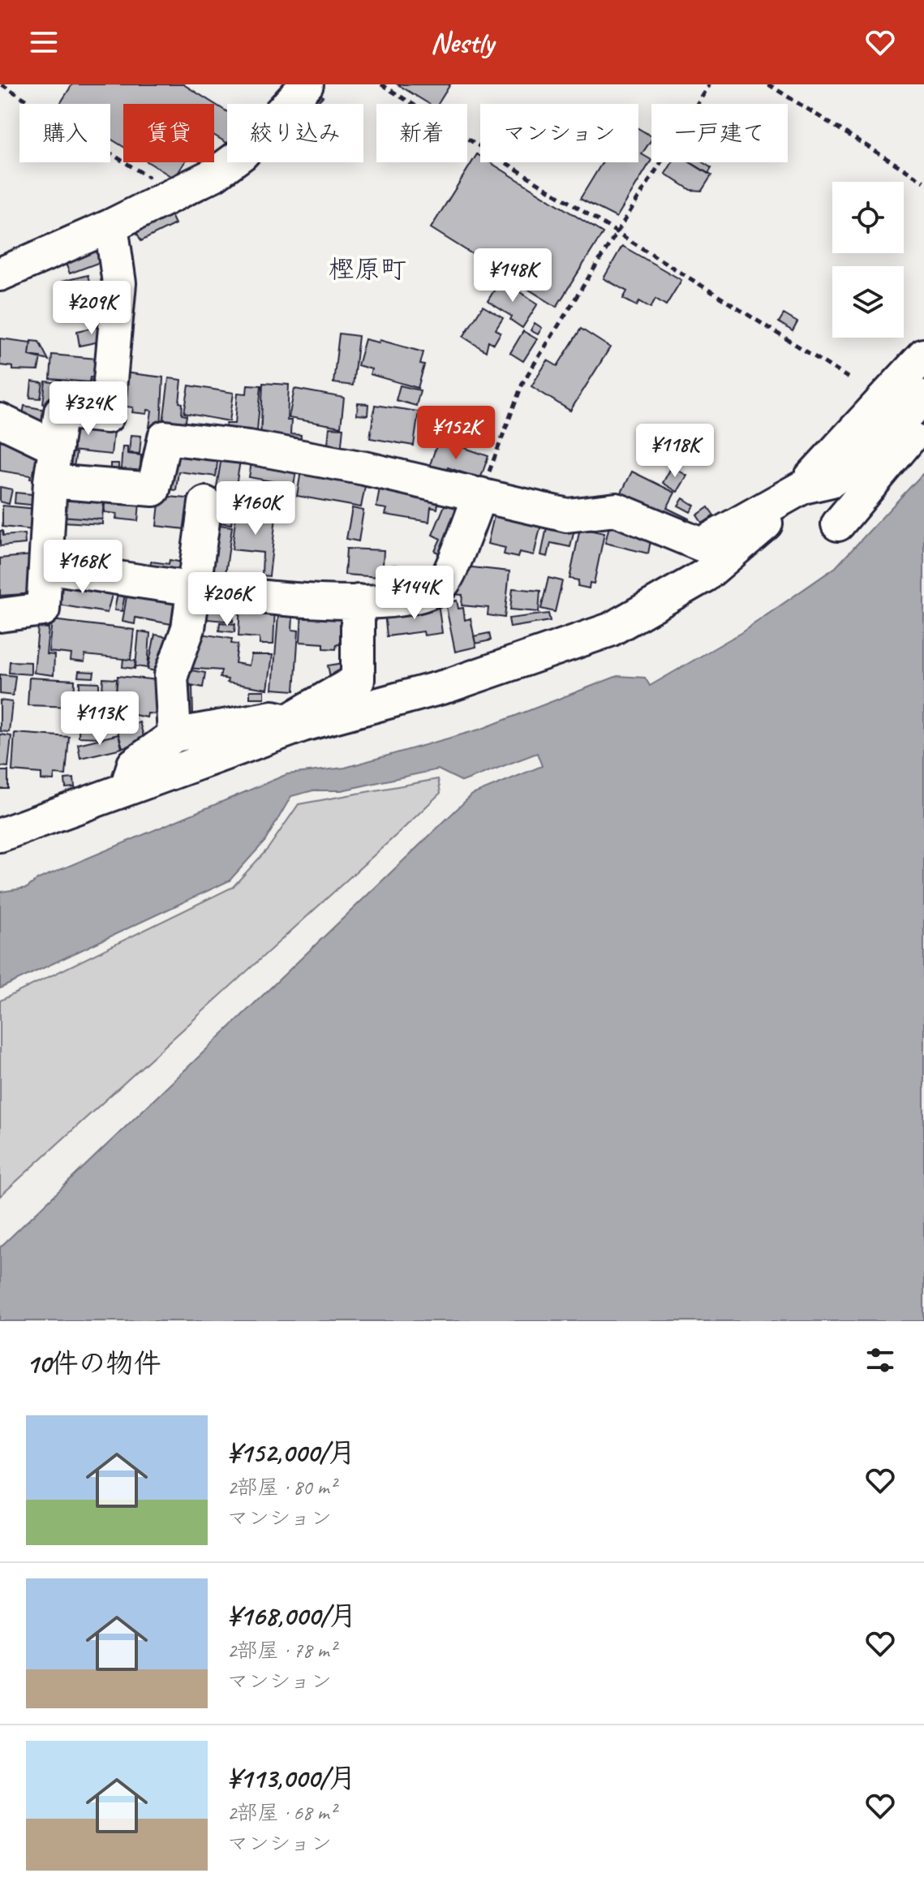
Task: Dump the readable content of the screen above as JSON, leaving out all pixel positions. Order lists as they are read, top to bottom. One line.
{"districts":["樫原町"],"page":{"header":"Nestly","chip":["購入","賃貸","絞り込み","新着","マンション","一戸建て"],"price":["¥148K","¥209K","¥324K","¥152K","¥118K","¥160K","¥168K","¥144K","¥206K","¥113K"],"heading":"10件の物件","list":[{"name":"¥152,000/月","note":"2部屋 · 80 m² · マンション"},{"name":"¥168,000/月","note":"2部屋 · 78 m² · マンション"},{"name":"¥113,000/月","note":"2部屋 · 68 m² · マンション"}]}}
